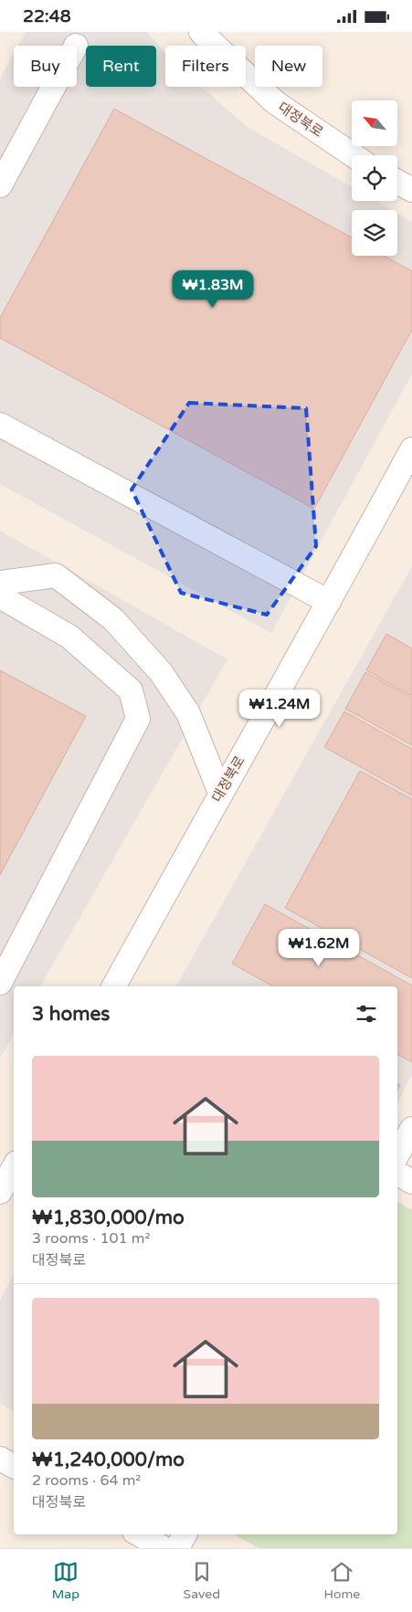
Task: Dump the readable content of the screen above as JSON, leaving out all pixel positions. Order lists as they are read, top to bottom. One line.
{"streets":{"street":["대정북로"]},"north":"top left","page":{"status":"22:48","chip":["Buy","Rent","Filters","New"],"price":["₩1.83M","₩1.24M","₩1.62M"],"heading":"3 homes","list":[{"name":"₩1,830,000/mo","note":"3 rooms · 101 m² · 대정북로"},{"name":"₩1,240,000/mo","note":"2 rooms · 64 m² · 대정북로"}],"tabs":["Map","Saved","Home"]}}
